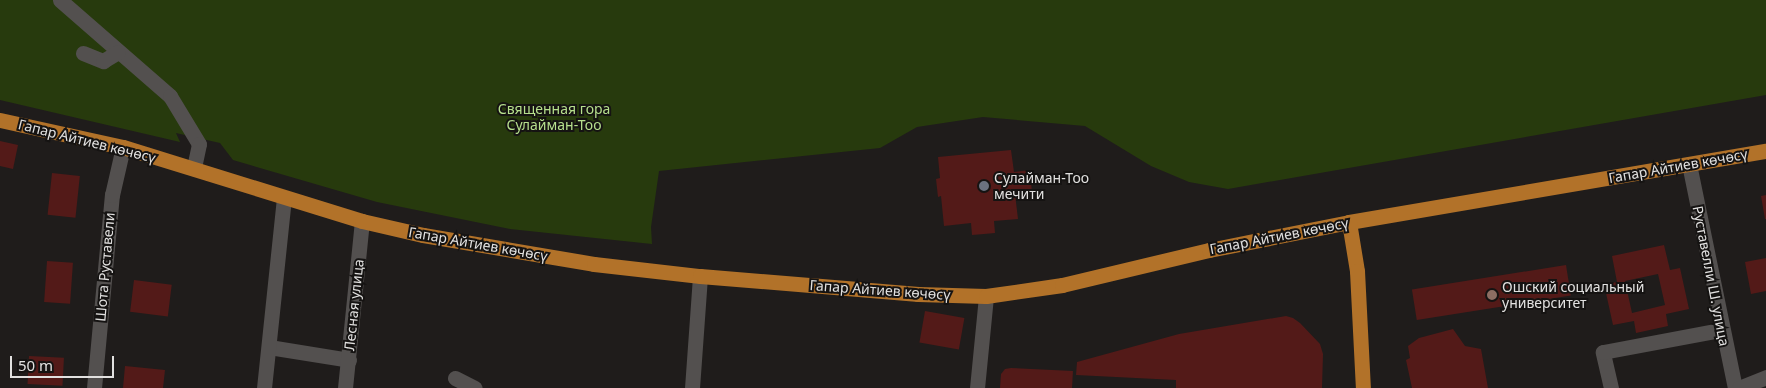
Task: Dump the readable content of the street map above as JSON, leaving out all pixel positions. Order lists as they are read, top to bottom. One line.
{"streets":{"main road":["Гапар Айтиев көчөсү"],"street":["Шота Руставели","Руставелли Ш. улица","Лесная улица"]},"crossings":[["Гапар Айтиев көчөсү","Шота Руставели"],["Гапар Айтиев көчөсү","Руставелли Ш. улица"],["Гапар Айтиев көчөсү","Лесная улица"]],"parks":["Священная гора Сулайман-Тоо"],"places":["Сулайман-Тоо мечити","Ошский социальный университет"],"scale_bar":"50 m"}
